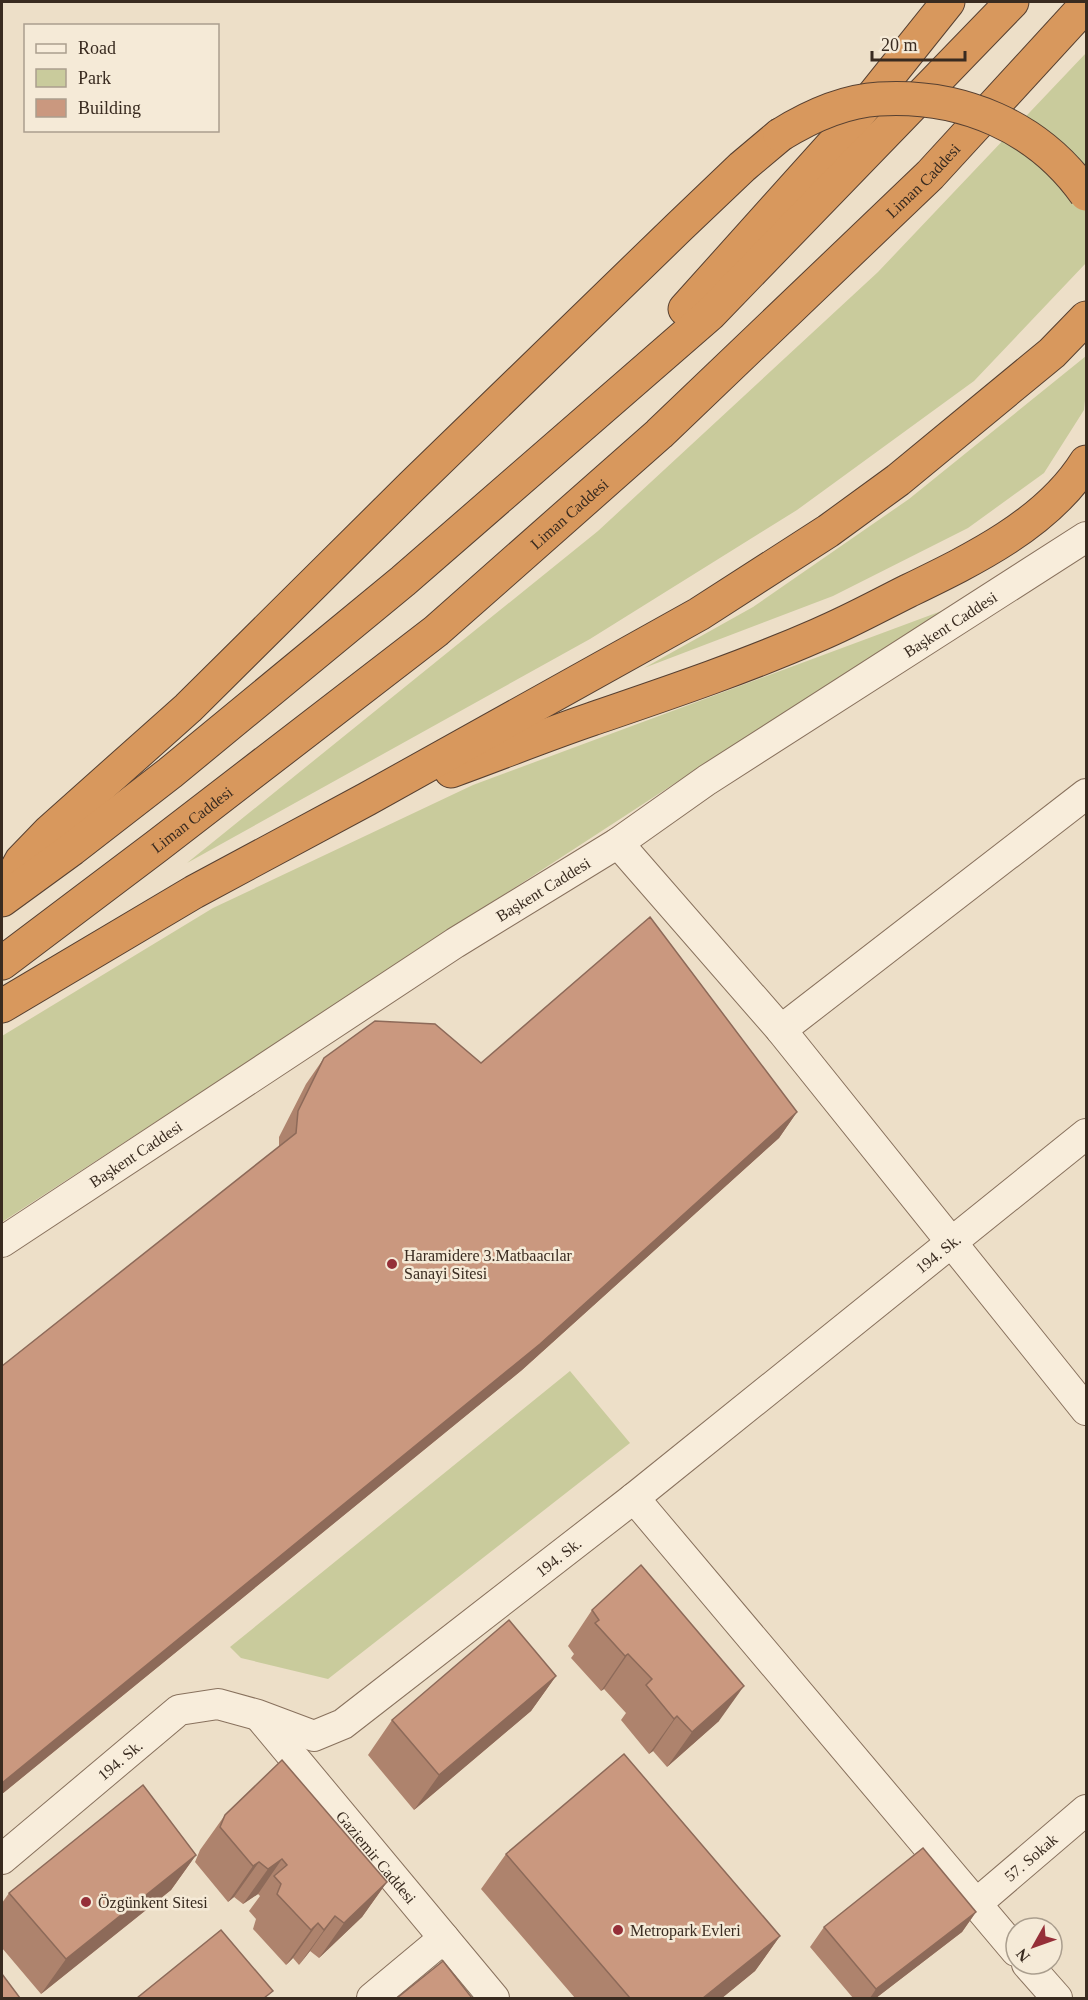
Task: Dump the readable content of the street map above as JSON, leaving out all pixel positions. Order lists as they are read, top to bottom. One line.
{"streets":{"highway":["Liman Caddesi"],"street":["Başkent Caddesi","194. Sk.","Gaziemir Caddesi","57. Sokak"]},"crossings":[["194. Sk.","Gaziemir Caddesi"]],"places":["Haramidere 3.Matbaacılar Sanayi Sitesi","Özgünkent Sitesi","Metropark Evleri"],"legend":["Road","Park","Building"],"scale_bar":"20 m","north":"bottom left"}
